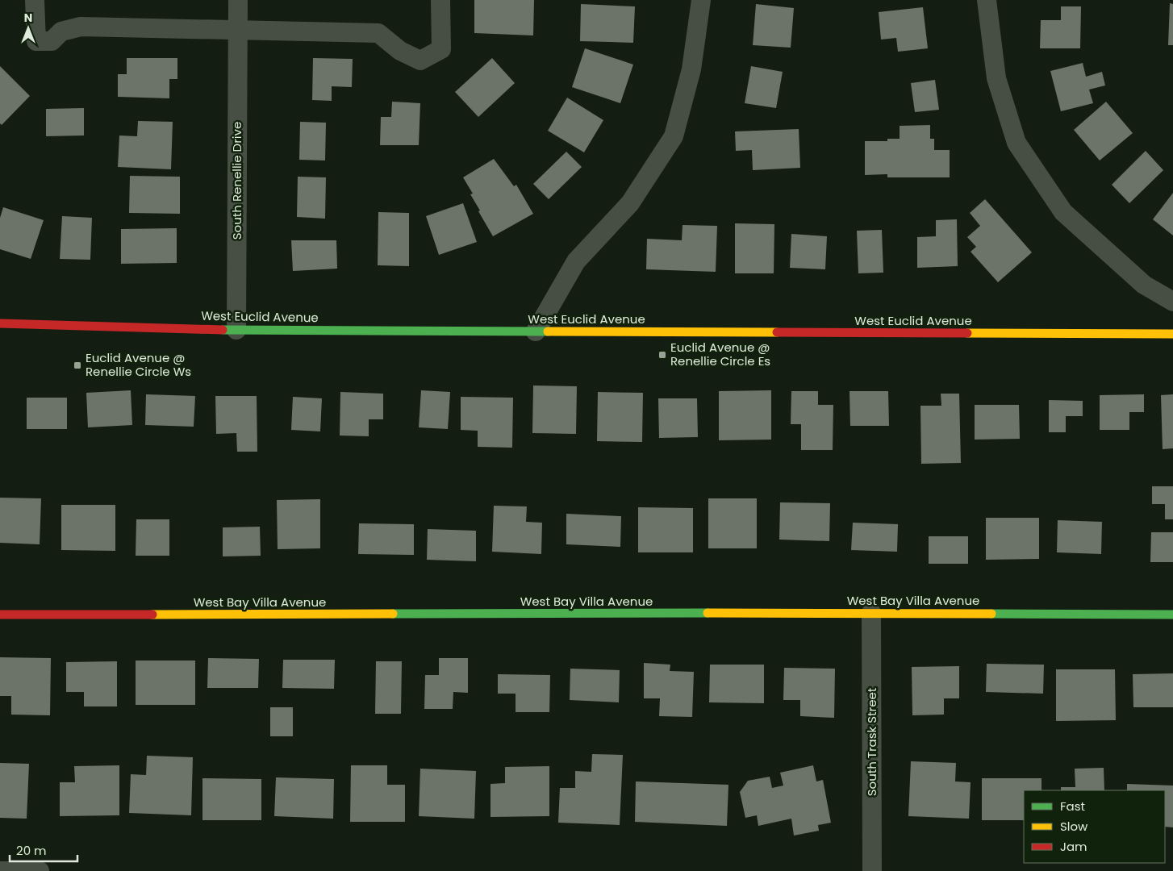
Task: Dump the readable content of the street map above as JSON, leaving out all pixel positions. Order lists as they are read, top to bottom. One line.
{"streets":{"street":["South Renellie Drive","West Euclid Avenue","West Bay Villa Avenue","South Trask Street"]},"crossings":[["South Renellie Drive","West Euclid Avenue"],["West Bay Villa Avenue","South Trask Street"]],"places":{"transit":["Euclid Avenue @ Renellie Circle Es","Euclid Avenue @ Renellie Circle Ws"]},"legend":["Fast","Slow","Jam"],"scale_bar":"20 m","north":"top"}
